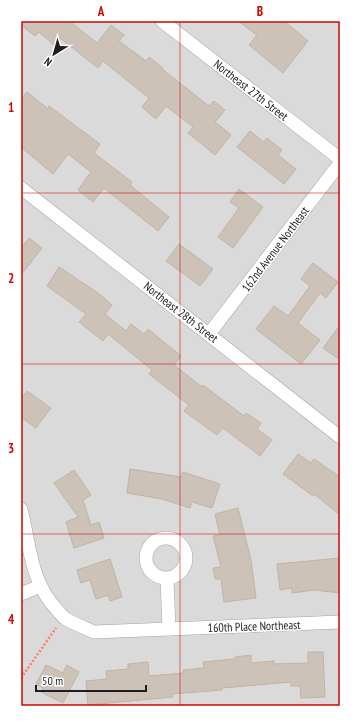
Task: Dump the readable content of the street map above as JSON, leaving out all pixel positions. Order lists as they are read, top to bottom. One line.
{"streets":{"street":["Northeast 27th Street","162nd Avenue Northeast","Northeast 28th Street","160th Place Northeast"]},"crossings":[["162nd Avenue Northeast","Northeast 28th Street"]],"scale_bar":"50 m","north":"bottom left","grid":{"columns":["A","B"],"rows":["1","2","3","4"]}}
